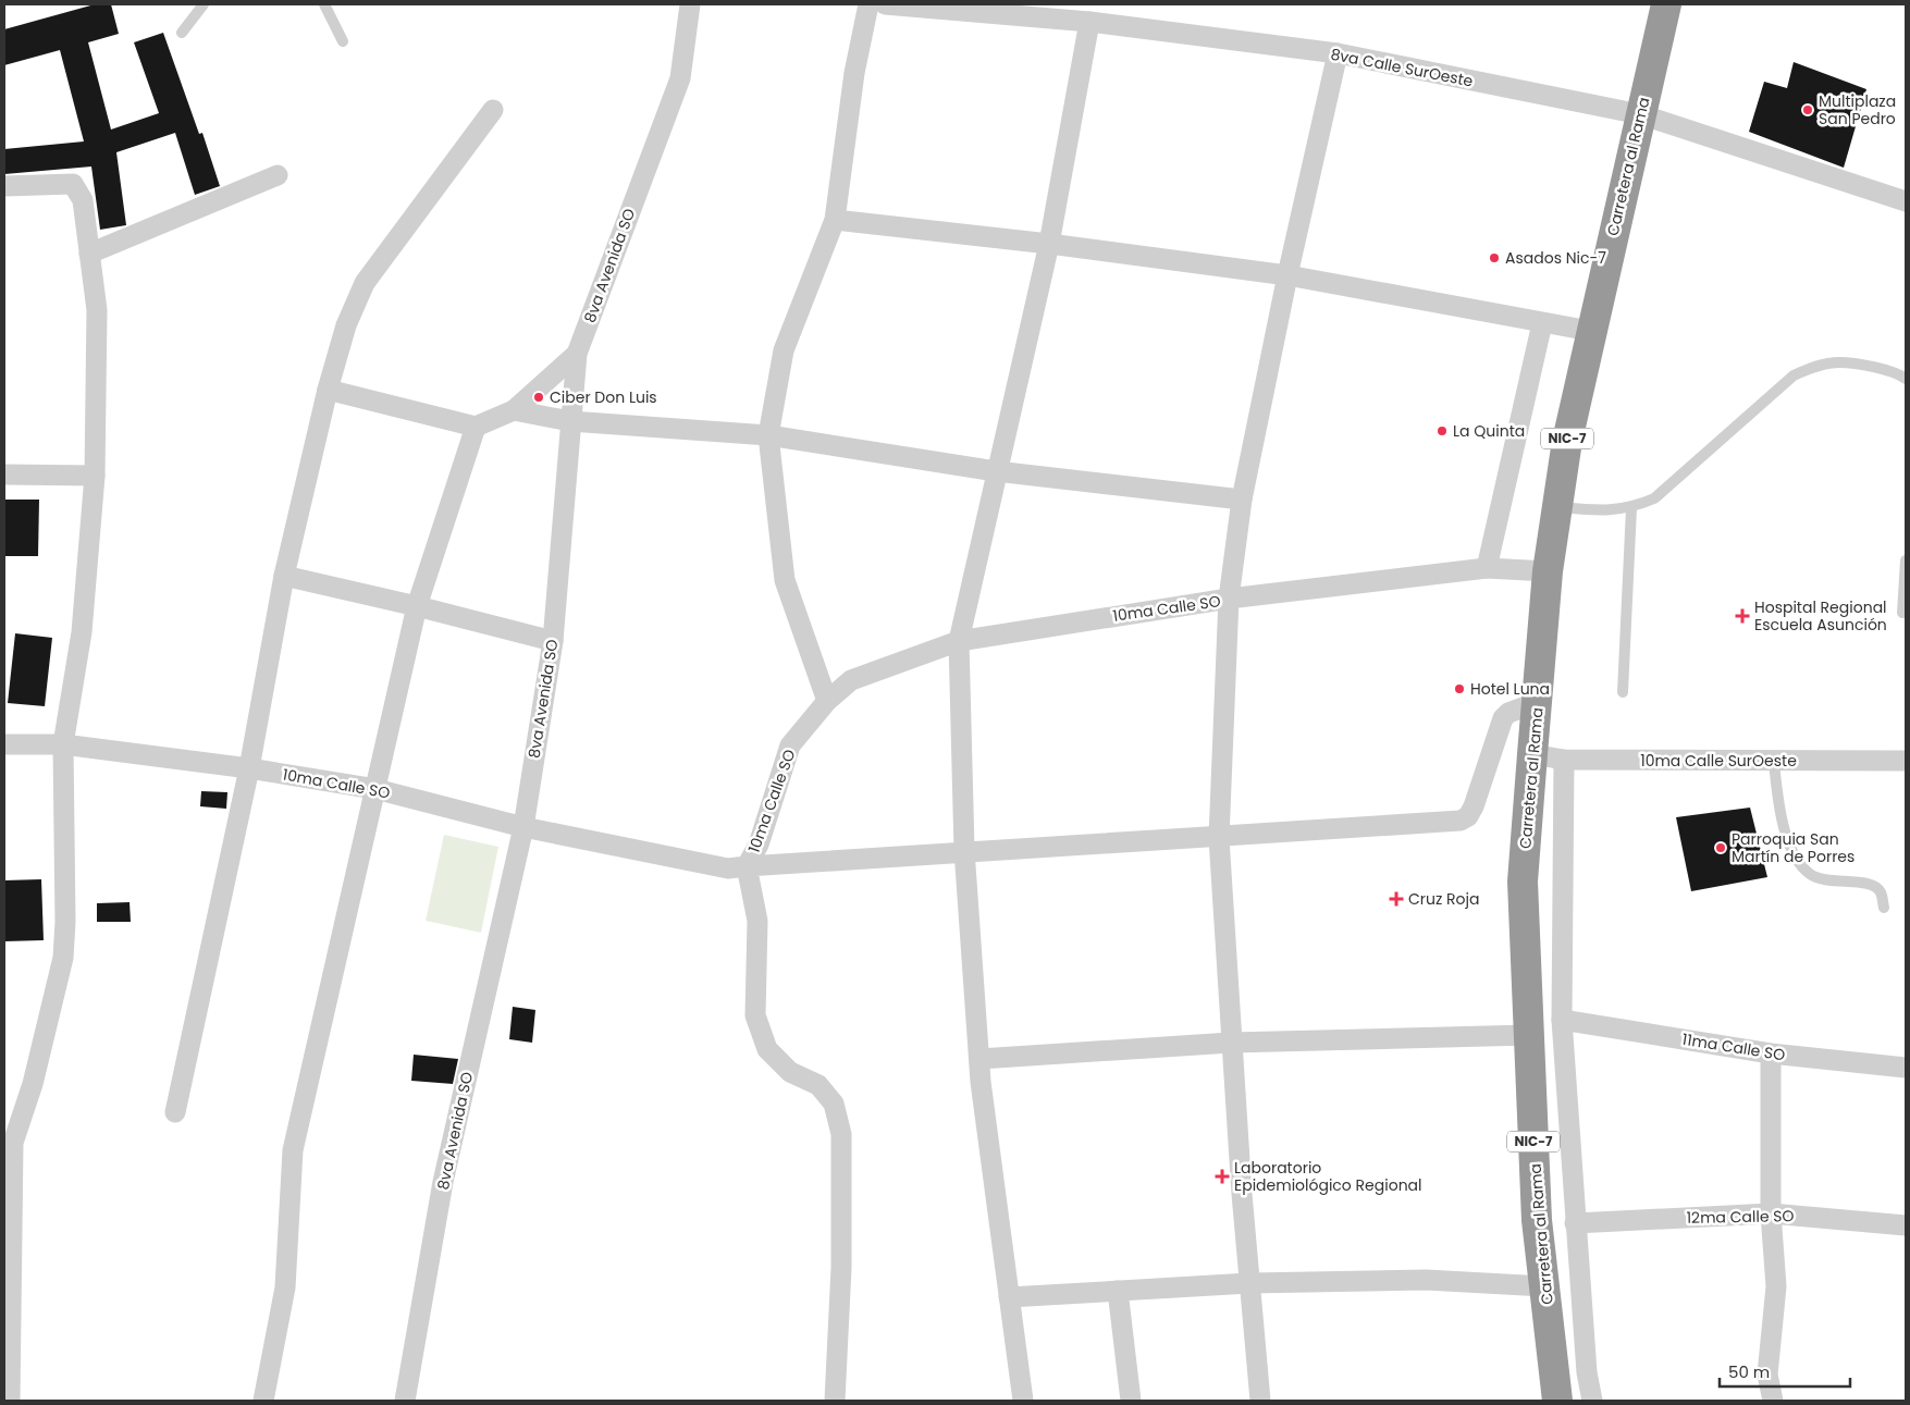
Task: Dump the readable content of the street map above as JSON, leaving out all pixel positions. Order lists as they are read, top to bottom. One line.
{"streets":{"highway":["Carretera al Rama","NIC-7"],"street":["8va Calle SurOeste","8va Avenida SO","10ma Calle SO","10ma Calle SurOeste","11ma Calle SO","12ma Calle SO"]},"crossings":[["8va Calle SurOeste","Carretera al Rama"],["Carretera al Rama","10ma Calle SO"],["Carretera al Rama","10ma Calle SurOeste"],["8va Avenida SO","10ma Calle SO"]],"places":{"other":["Multiplaza San Pedro","Asados Nic-7","Ciber Don Luis","La Quinta","Hotel Luna","Parroquia San Martín de Porres"],"health":["Hospital Regional Escuela Asunción","Cruz Roja","Laboratorio Epidemiológico Regional"]},"scale_bar":"50 m"}
